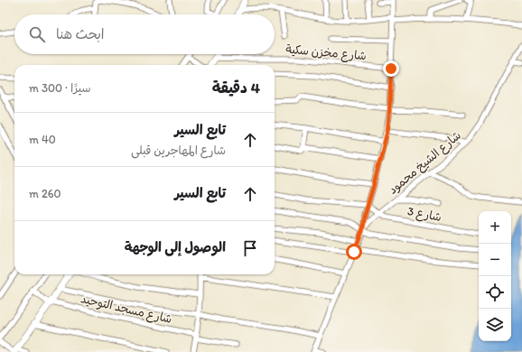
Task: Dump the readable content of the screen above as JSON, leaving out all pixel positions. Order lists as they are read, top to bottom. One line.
{"streets":{"street":["شارع مخزن سكية","شارع الشيخ محمود","شارع 3","شارع مسجد التوحيد"]},"crossings":[["شارع الشيخ محمود","شارع 3"]],"page":{"search":"ابحث هنا","heading":["4 دقيقة","سيرًا · 300 m"],"list":[["تابع السير","شارع المهاجرين قبلى","40 m"],["تابع السير","260 m"],"الوصول إلى الوجهة"],"map_buttons":["+","−"]}}
